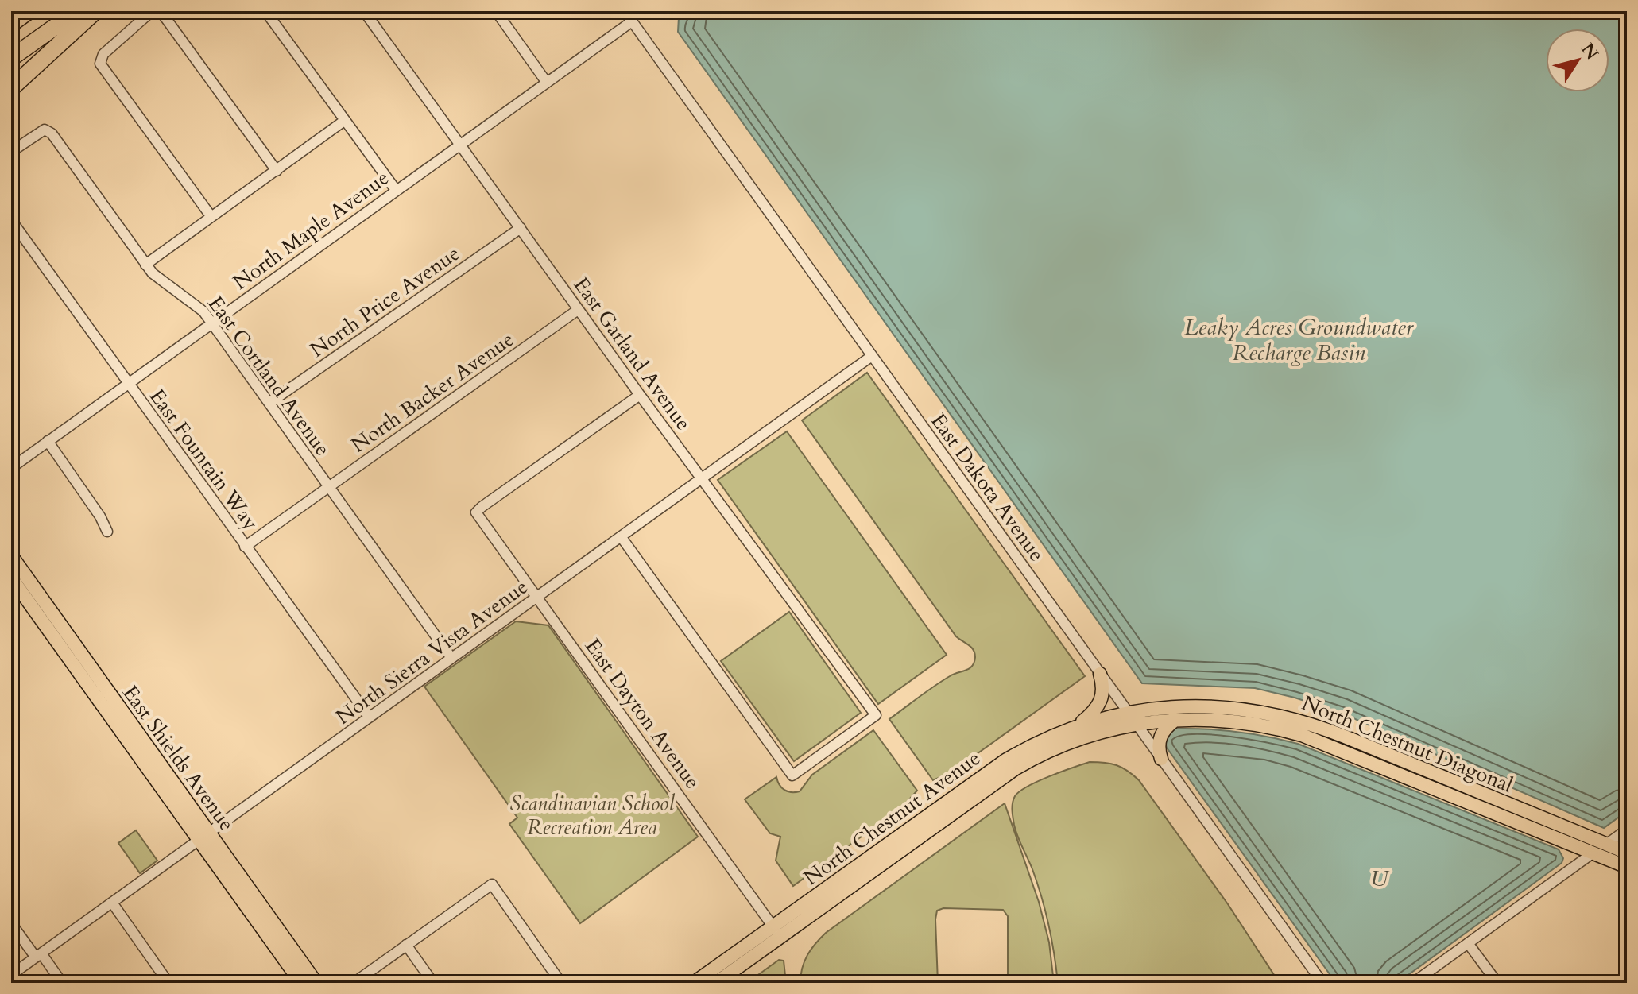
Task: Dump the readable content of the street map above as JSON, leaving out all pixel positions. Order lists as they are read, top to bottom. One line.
{"streets":{"main road":["North Chestnut Diagonal","East Shields Avenue","North Chestnut Avenue"],"street":["North Maple Avenue","North Price Avenue","East Garland Avenue","East Cortland Avenue","North Backer Avenue","East Fountain Way","East Dakota Avenue","North Sierra Vista Avenue","East Dayton Avenue"]},"crossings":[["North Maple Avenue","East Garland Avenue"],["North Maple Avenue","East Cortland Avenue"],["North Maple Avenue","East Fountain Way"],["North Maple Avenue","East Dakota Avenue"],["North Price Avenue","East Garland Avenue"],["North Price Avenue","East Cortland Avenue"],["East Garland Avenue","North Backer Avenue"],["East Garland Avenue","North Sierra Vista Avenue"],["East Garland Avenue","East Dayton Avenue"],["East Cortland Avenue","North Backer Avenue"],["East Cortland Avenue","North Sierra Vista Avenue"],["North Backer Avenue","East Fountain Way"],["East Fountain Way","North Sierra Vista Avenue"],["East Dakota Avenue","North Sierra Vista Avenue"],["East Dakota Avenue","North Chestnut Diagonal"],["East Dakota Avenue","North Chestnut Avenue"],["North Sierra Vista Avenue","East Dayton Avenue"],["North Sierra Vista Avenue","East Shields Avenue"],["East Dayton Avenue","North Chestnut Avenue"],["North Chestnut Diagonal","North Chestnut Avenue"]],"water":["Leaky Acres Groundwater Recharge Basin","U"],"parks":["Scandinavian School Recreation Area"],"north":"top right"}
